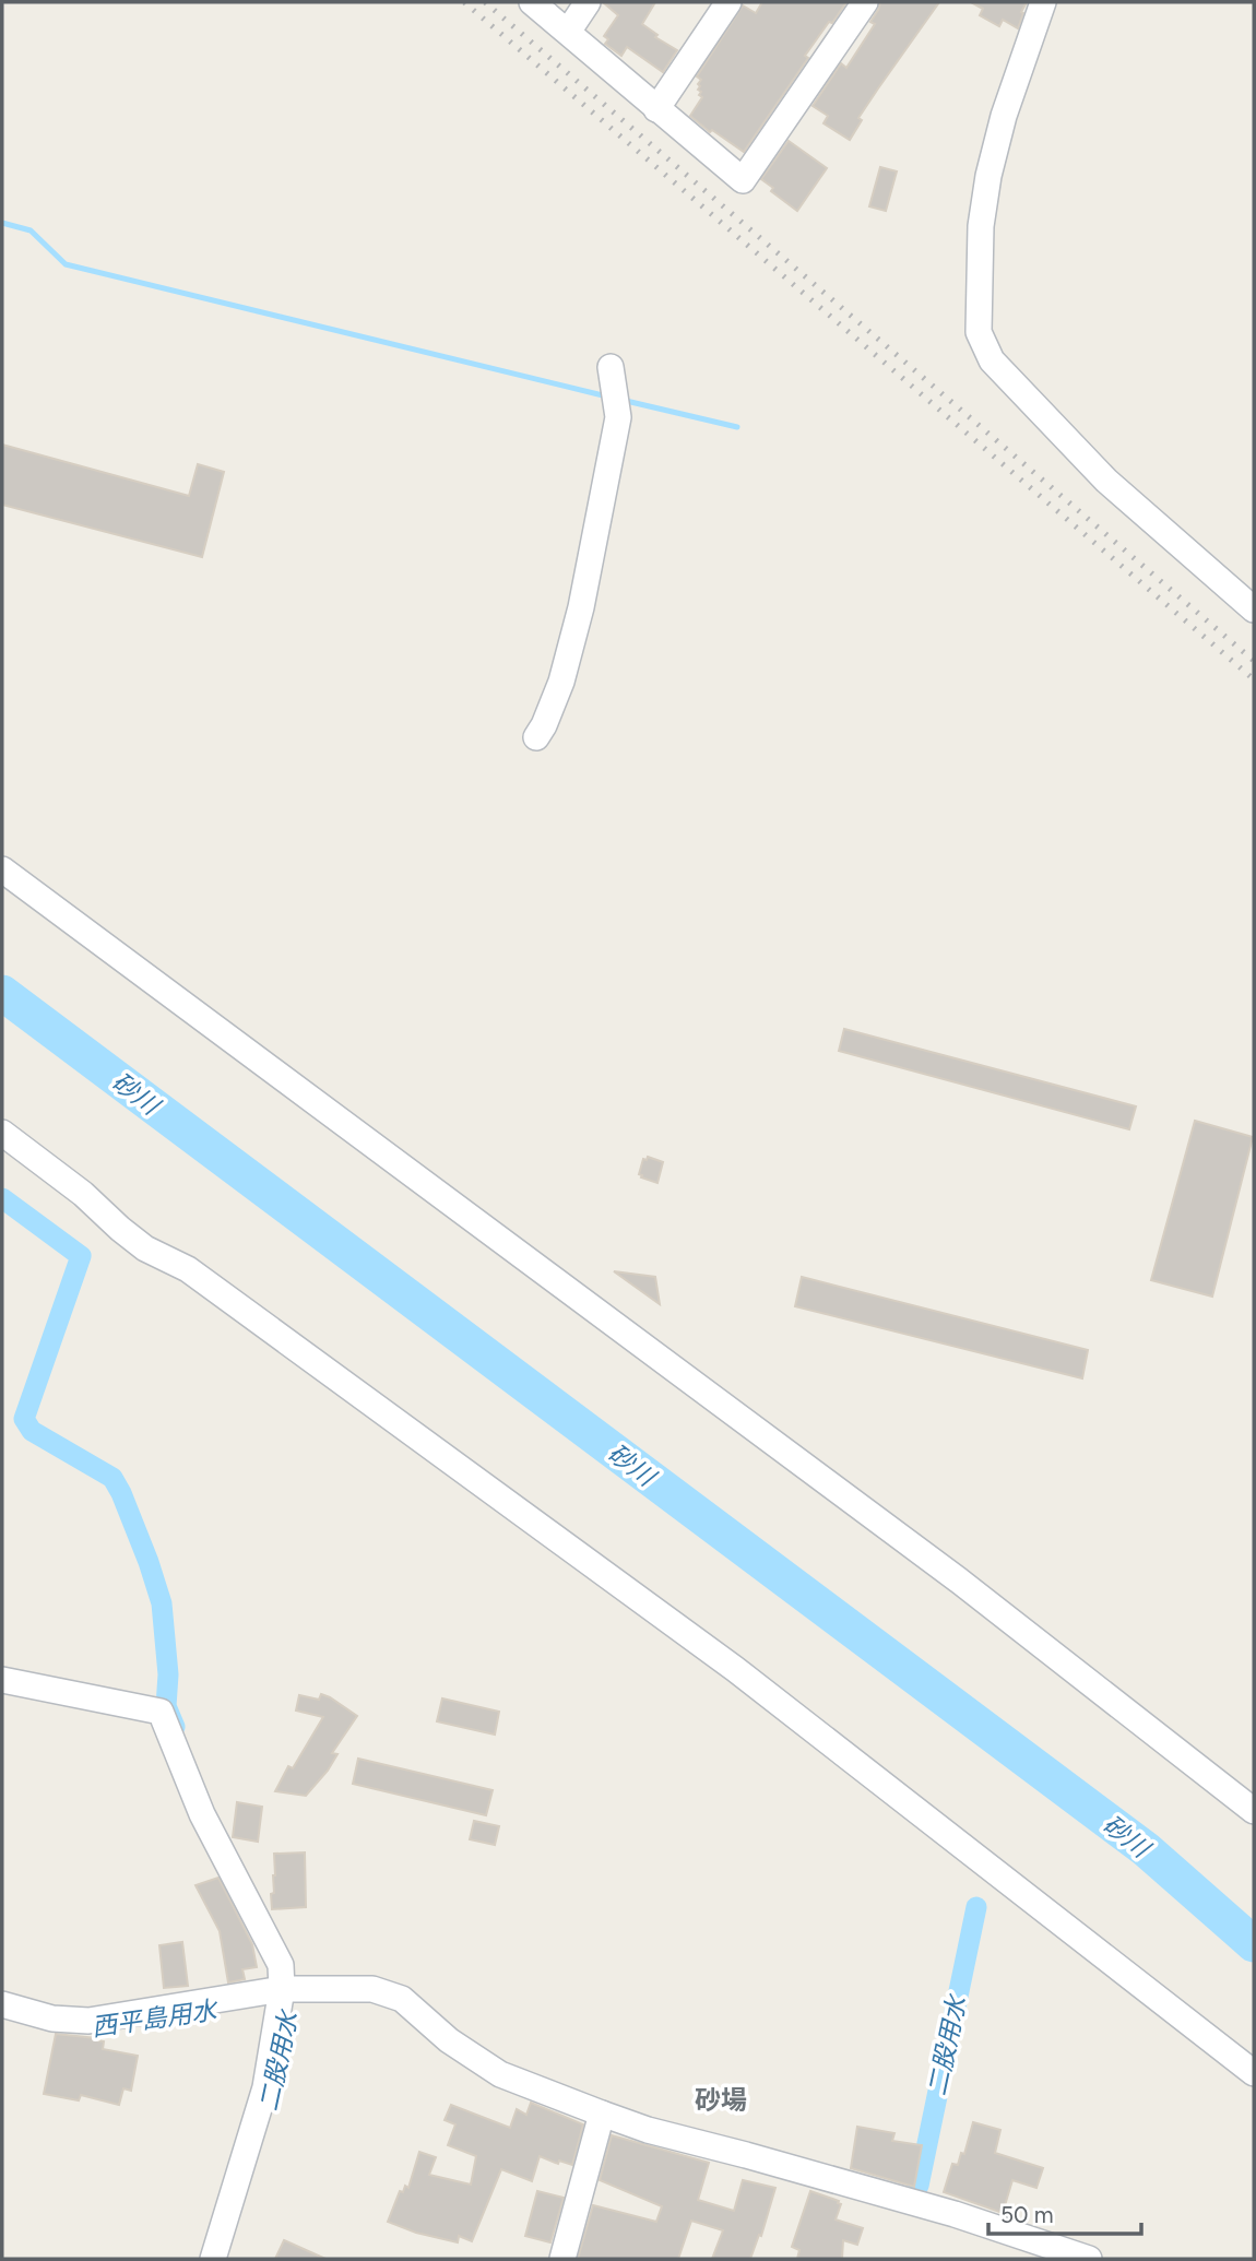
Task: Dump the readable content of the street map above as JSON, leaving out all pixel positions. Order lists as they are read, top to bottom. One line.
{"districts":["砂場"],"water":["砂川","西平島用水","二股用水"],"scale_bar":"50 m"}
